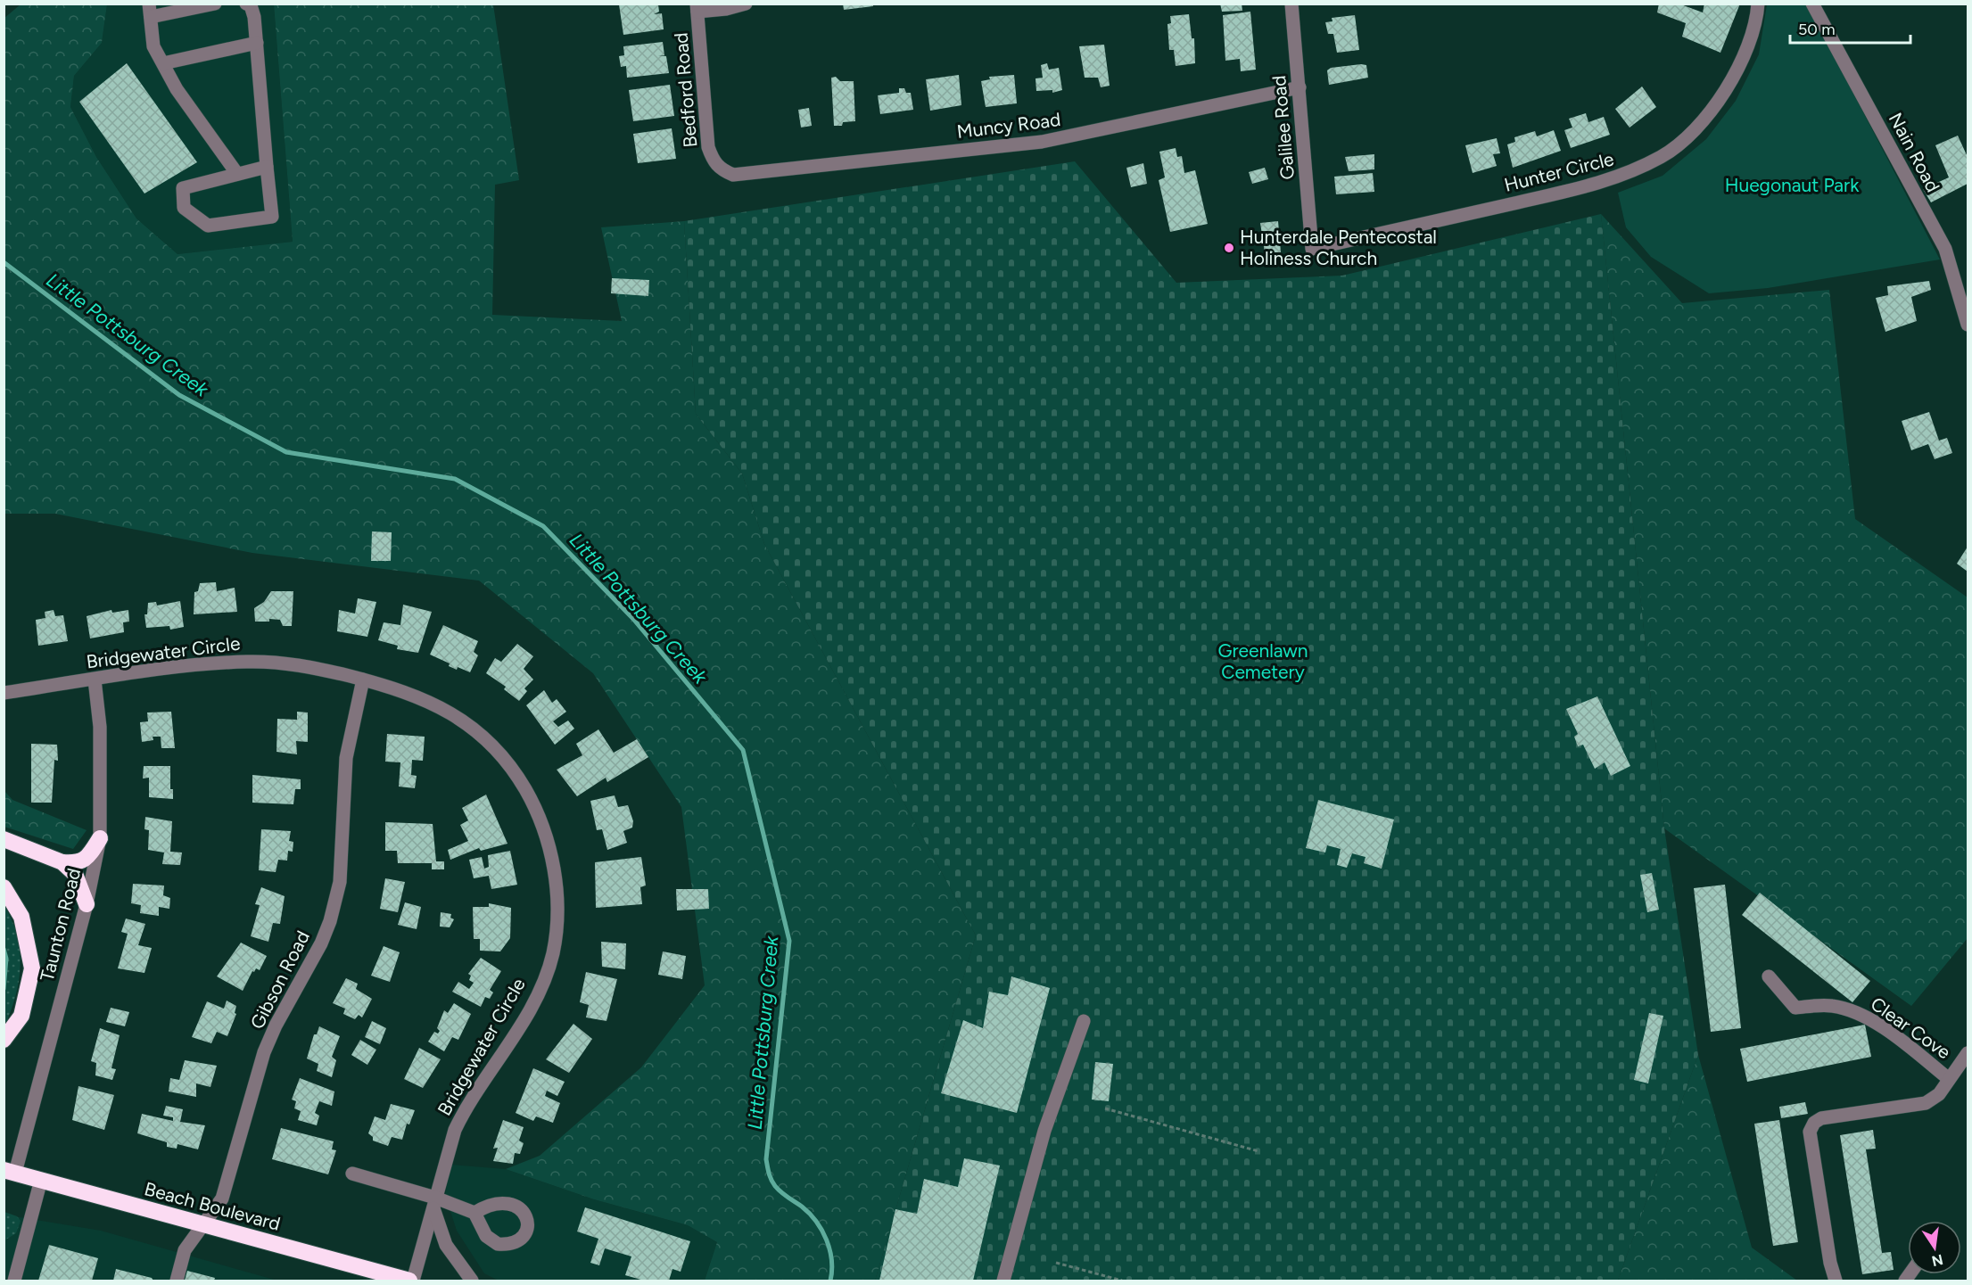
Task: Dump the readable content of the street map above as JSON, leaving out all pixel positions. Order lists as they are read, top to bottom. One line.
{"streets":{"highway":["Beach Boulevard"],"street":["Bedford Road","Muncy Road","Galilee Road","Nain Road","Hunter Circle","Bridgewater Circle","Taunton Road","Gibson Road","Clear Cove"]},"crossings":[["Bedford Road","Muncy Road"],["Muncy Road","Galilee Road"],["Galilee Road","Hunter Circle"],["Bridgewater Circle","Taunton Road"],["Bridgewater Circle","Gibson Road"],["Bridgewater Circle","Beach Boulevard"],["Taunton Road","Beach Boulevard"],["Gibson Road","Beach Boulevard"]],"water":["Little Pottsburg Creek"],"parks":["Huegonaut Park","Greenlawn Cemetery"],"places":["Hunterdale Pentecostal Holiness Church"],"scale_bar":"50 m","north":"bottom"}
